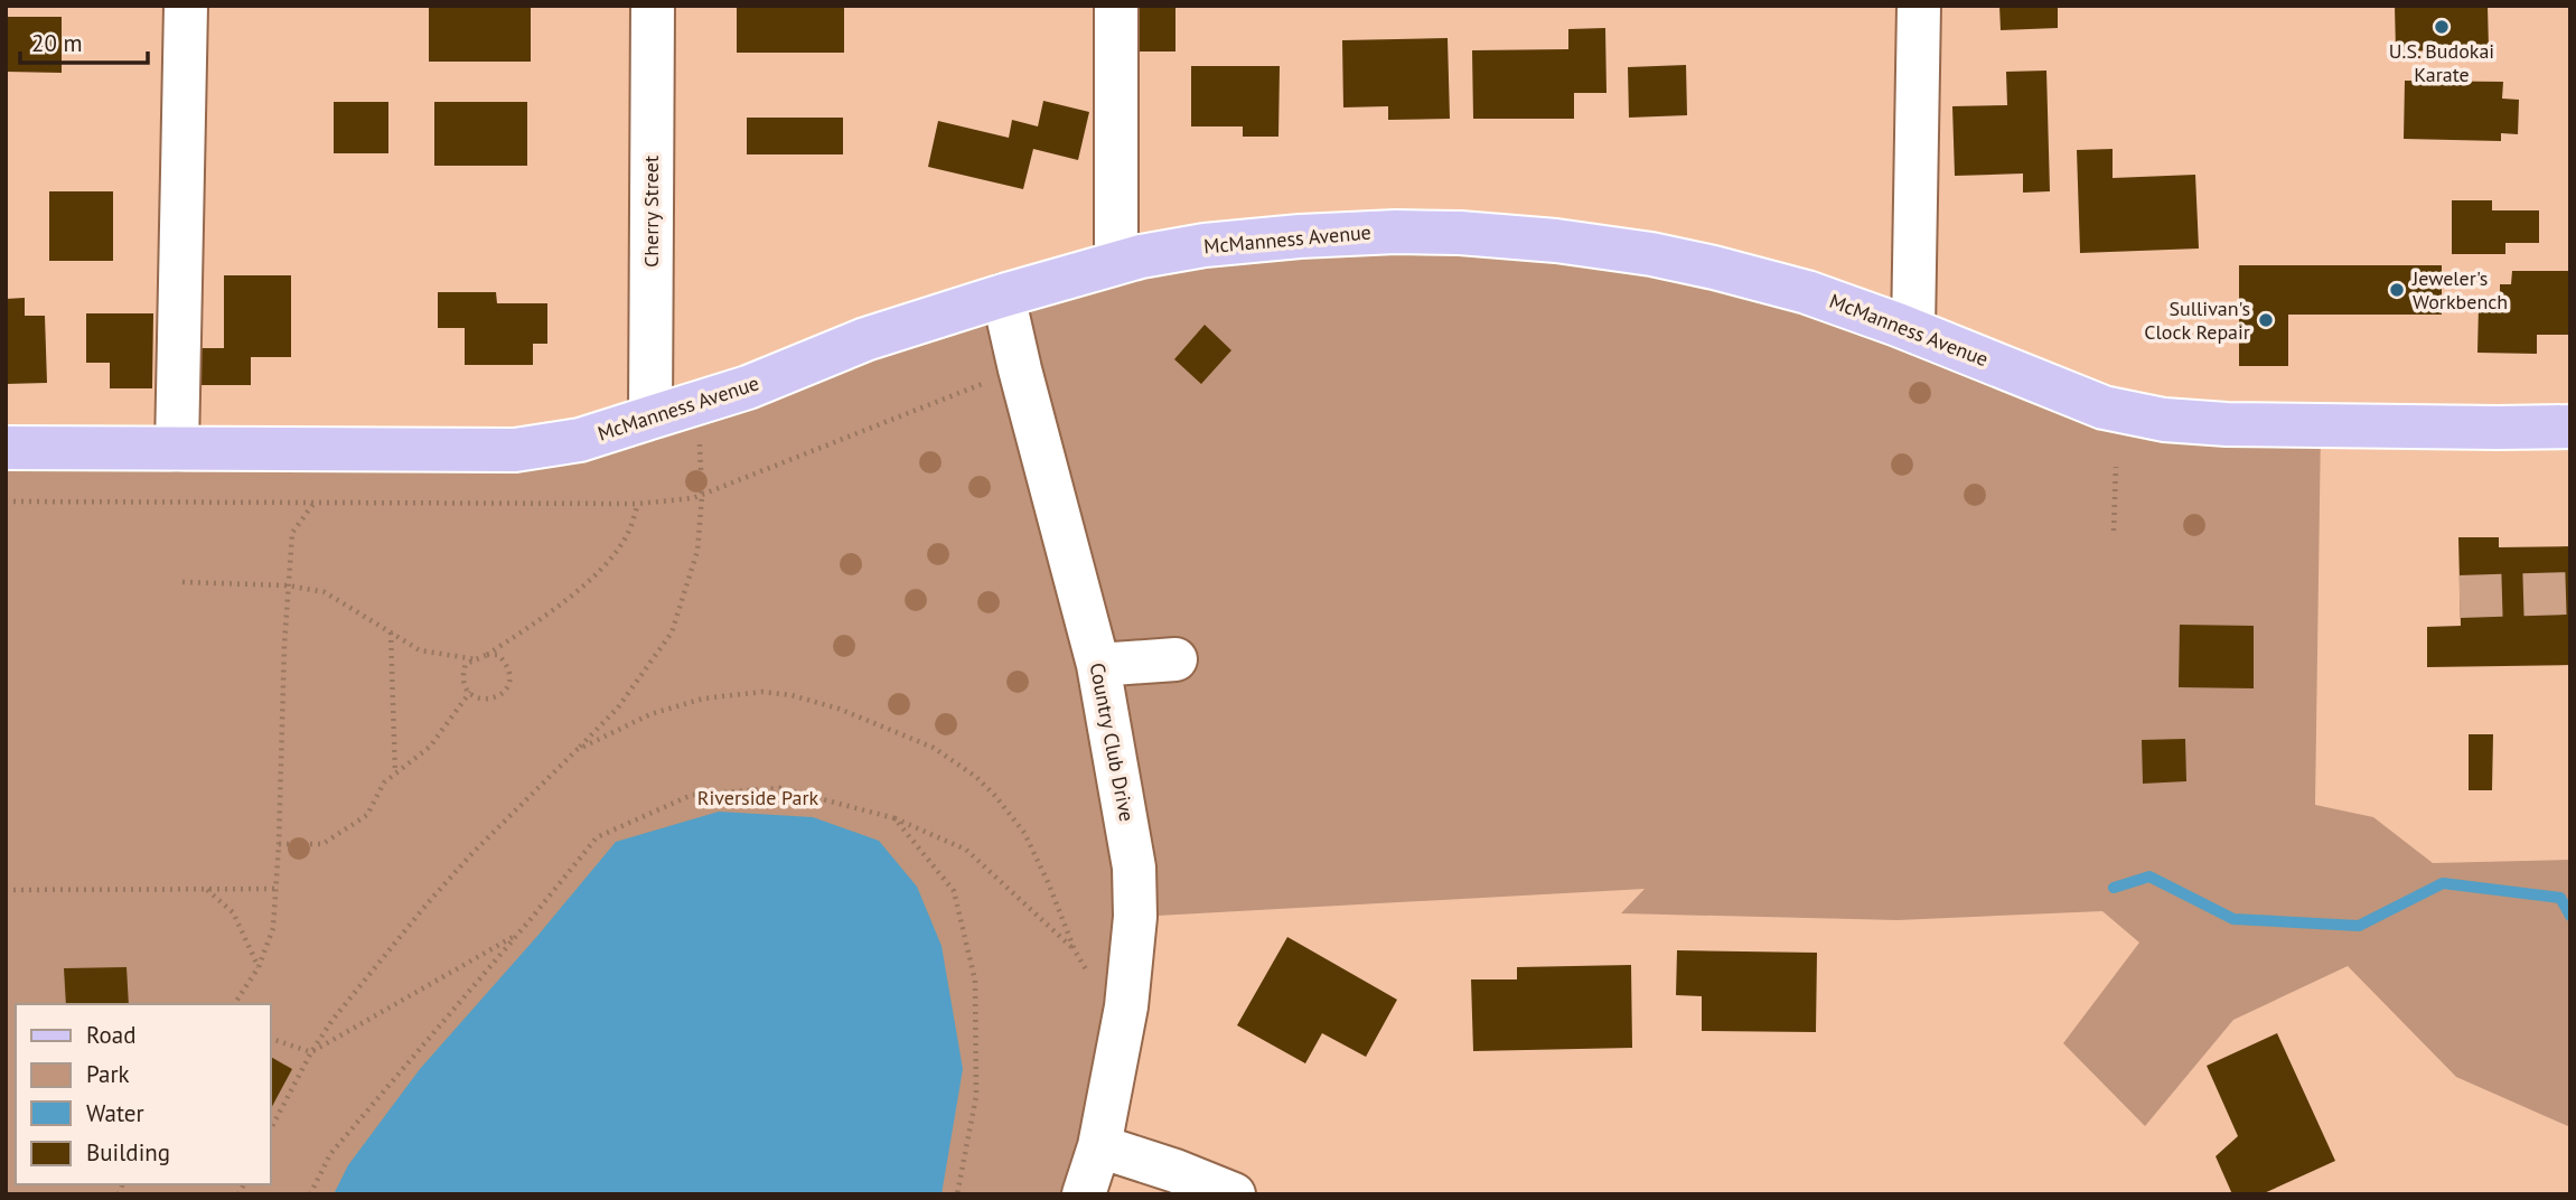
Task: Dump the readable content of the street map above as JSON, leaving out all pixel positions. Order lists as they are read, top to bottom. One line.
{"streets":{"main road":["McManness Avenue"],"street":["Cherry Street","Country Club Drive"]},"crossings":[["Cherry Street","McManness Avenue"],["McManness Avenue","Country Club Drive"]],"parks":["Riverside Park"],"places":["U.S. Budokai Karate","Jeweler's Workbench","Sullivan's Clock Repair"],"legend":["Road","Park","Water","Building"],"scale_bar":"20 m"}
